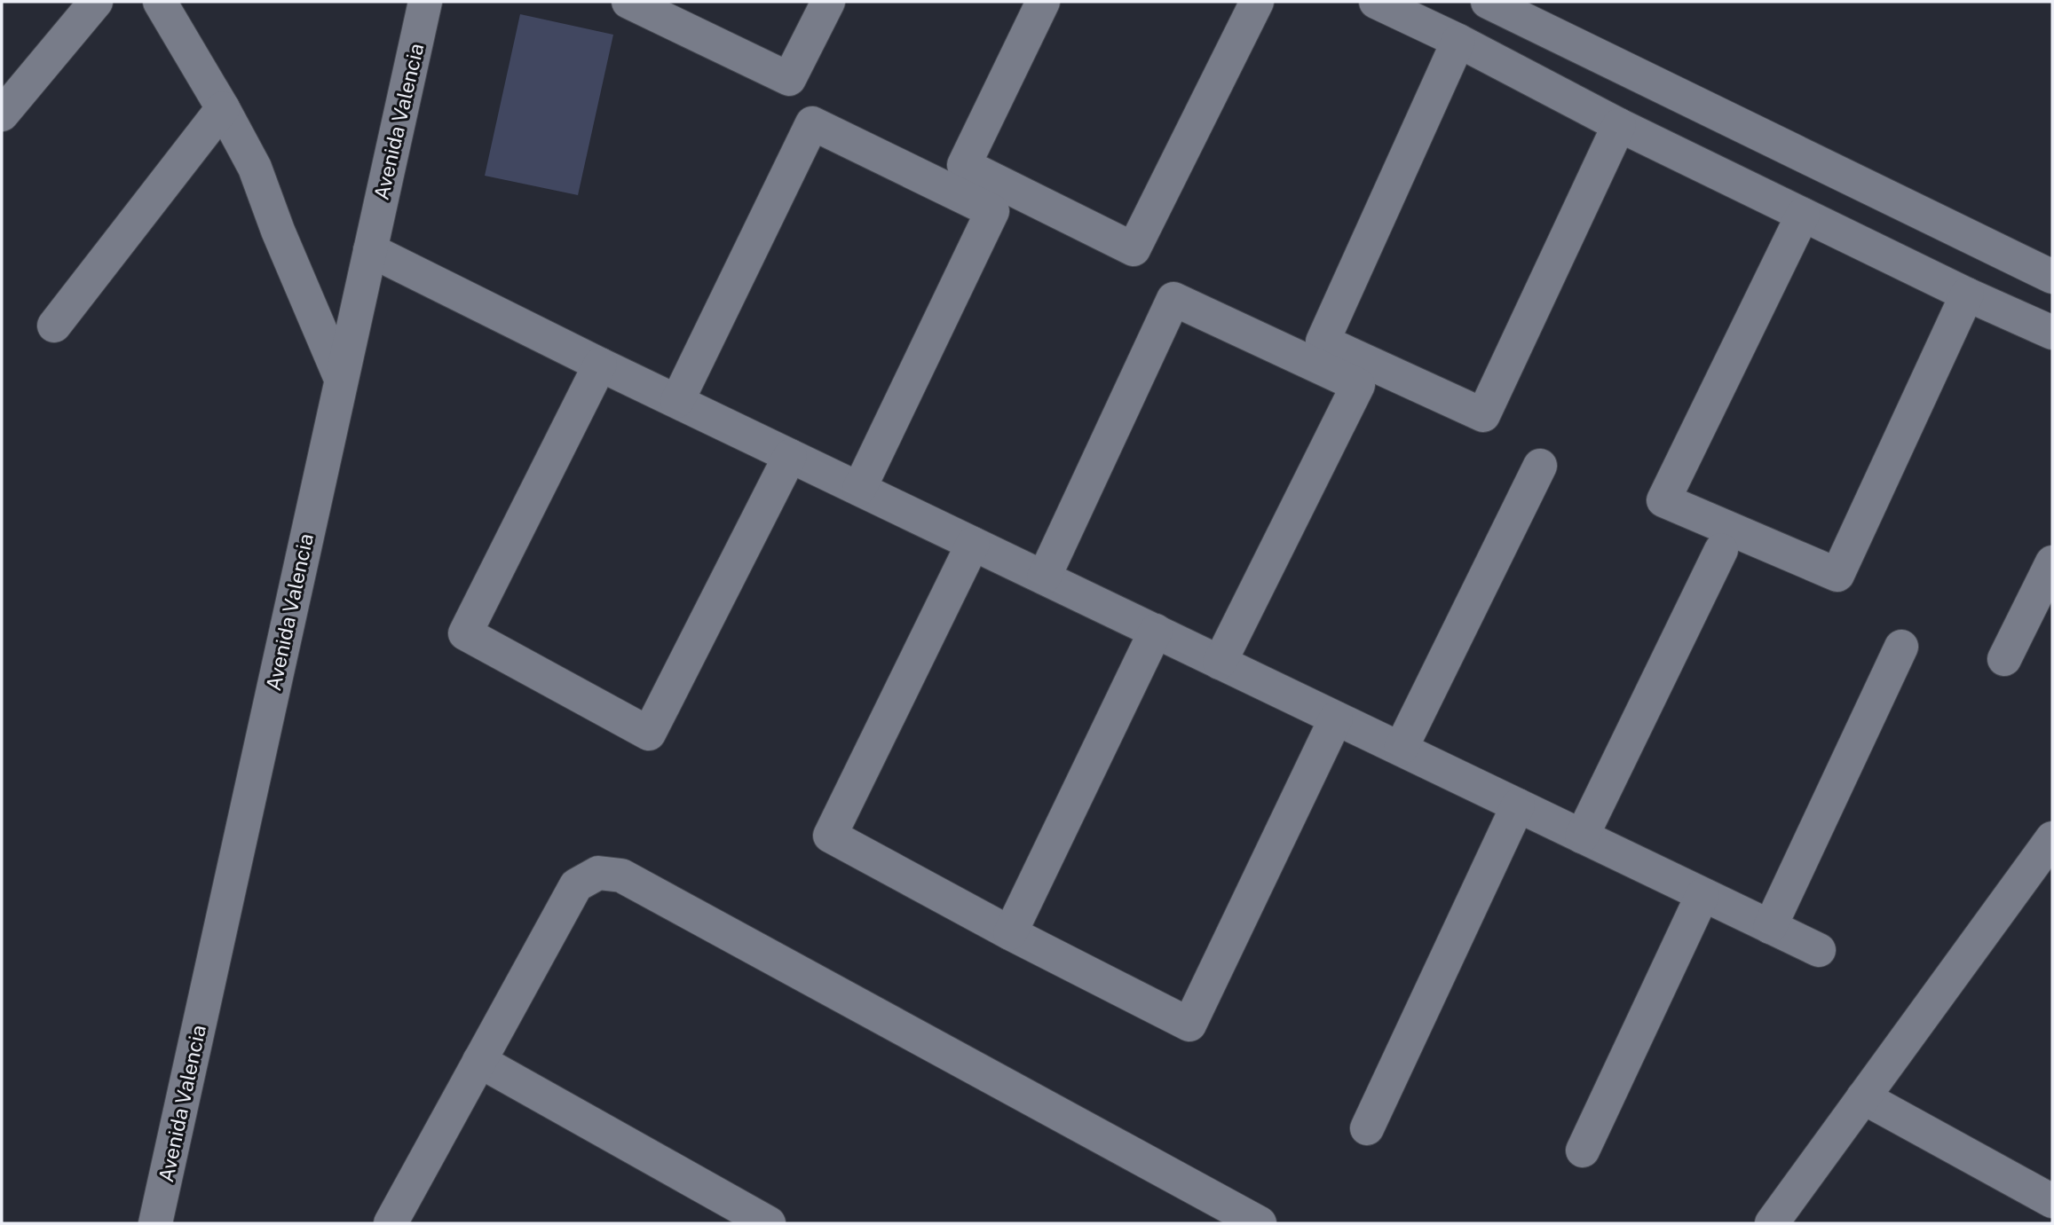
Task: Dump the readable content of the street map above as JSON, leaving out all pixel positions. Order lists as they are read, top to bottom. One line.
{"streets":{"street":["Avenida Valencia"]}}
